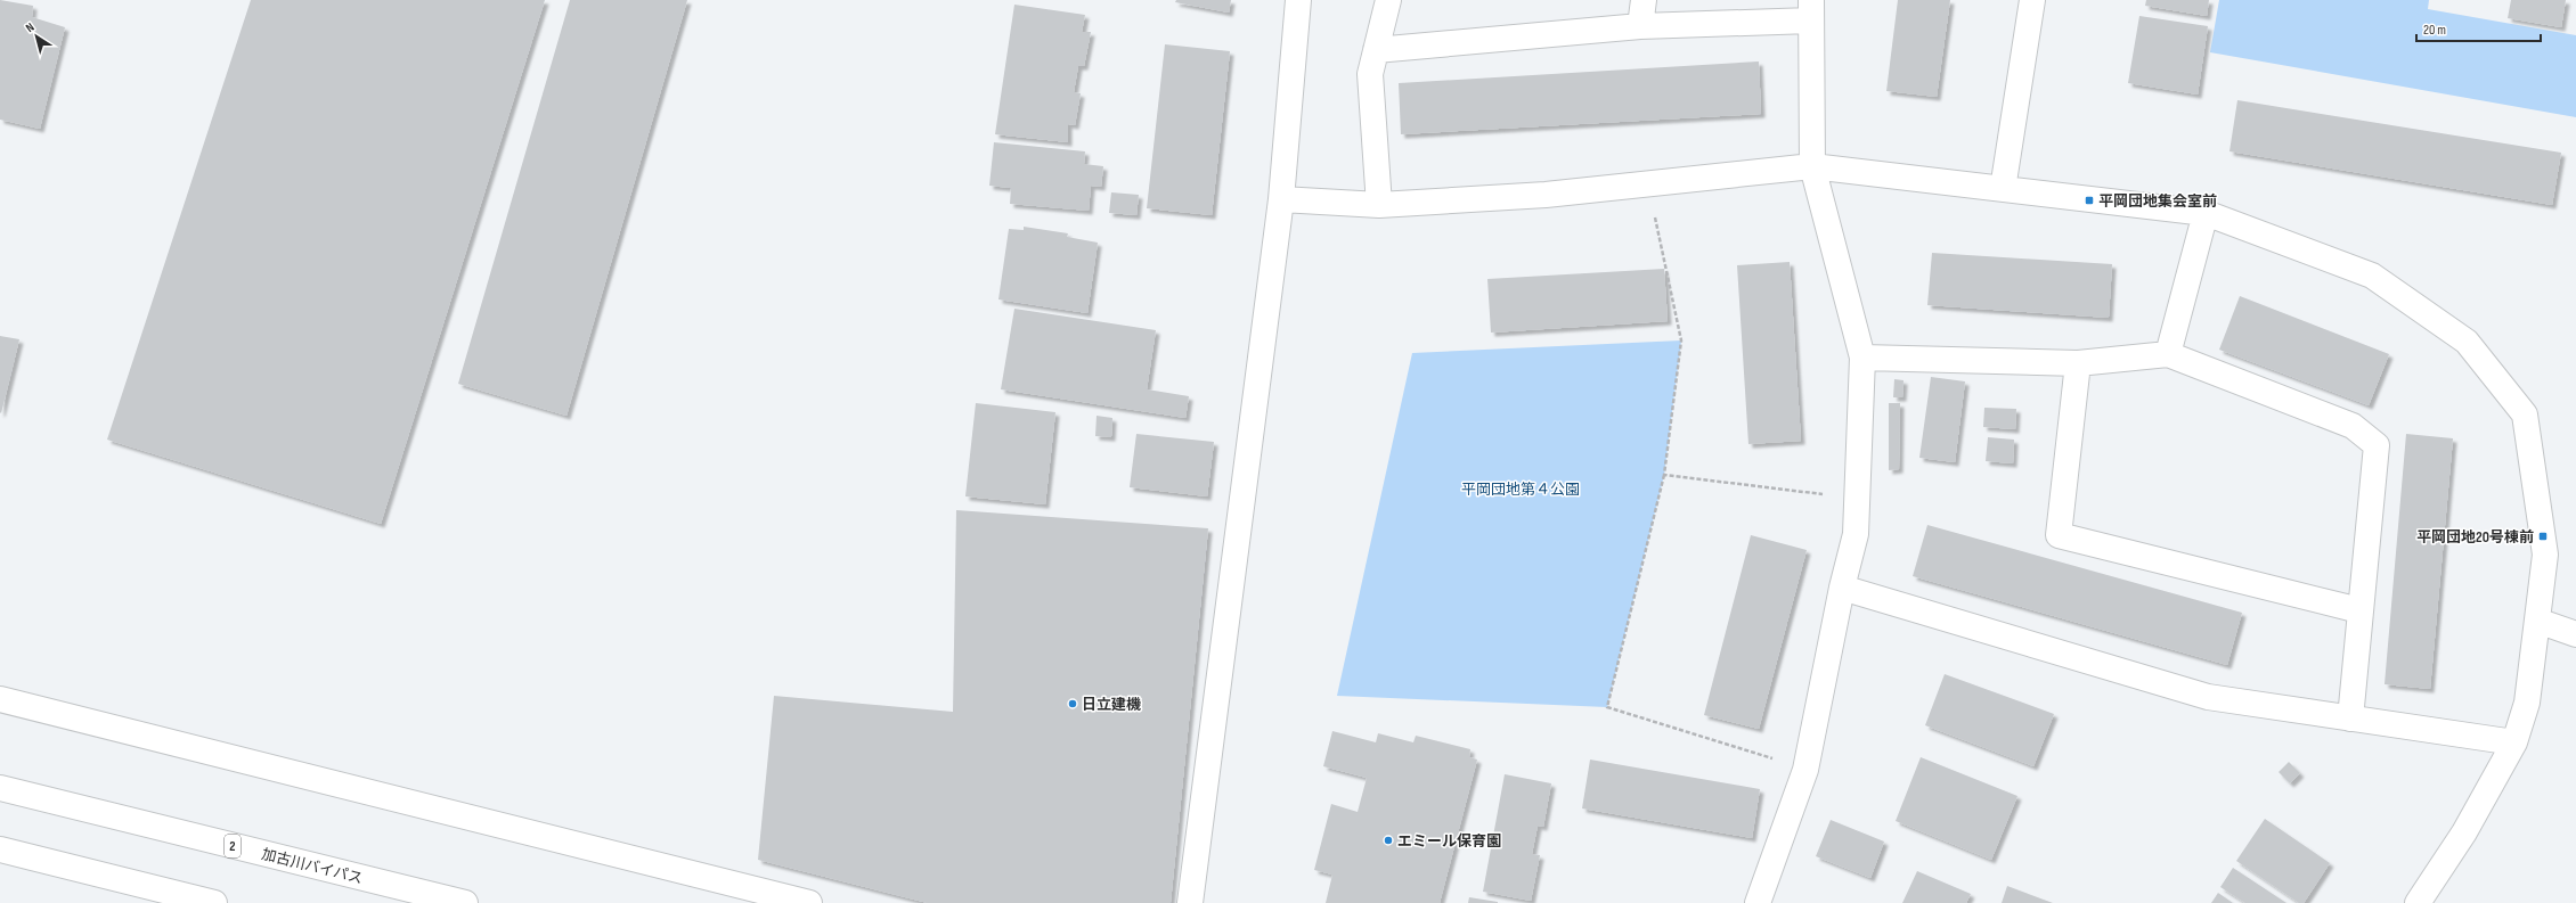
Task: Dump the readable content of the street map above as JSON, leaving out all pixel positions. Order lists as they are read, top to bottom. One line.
{"streets":{"main road":["2","加古川バイパス"]},"parks":["平岡団地第４公園"],"places":{"transit":["平岡団地集会室前","平岡団地20号棟前"],"other":["日立建機","エミール保育園"]},"scale_bar":"20 m","north":"top left"}
